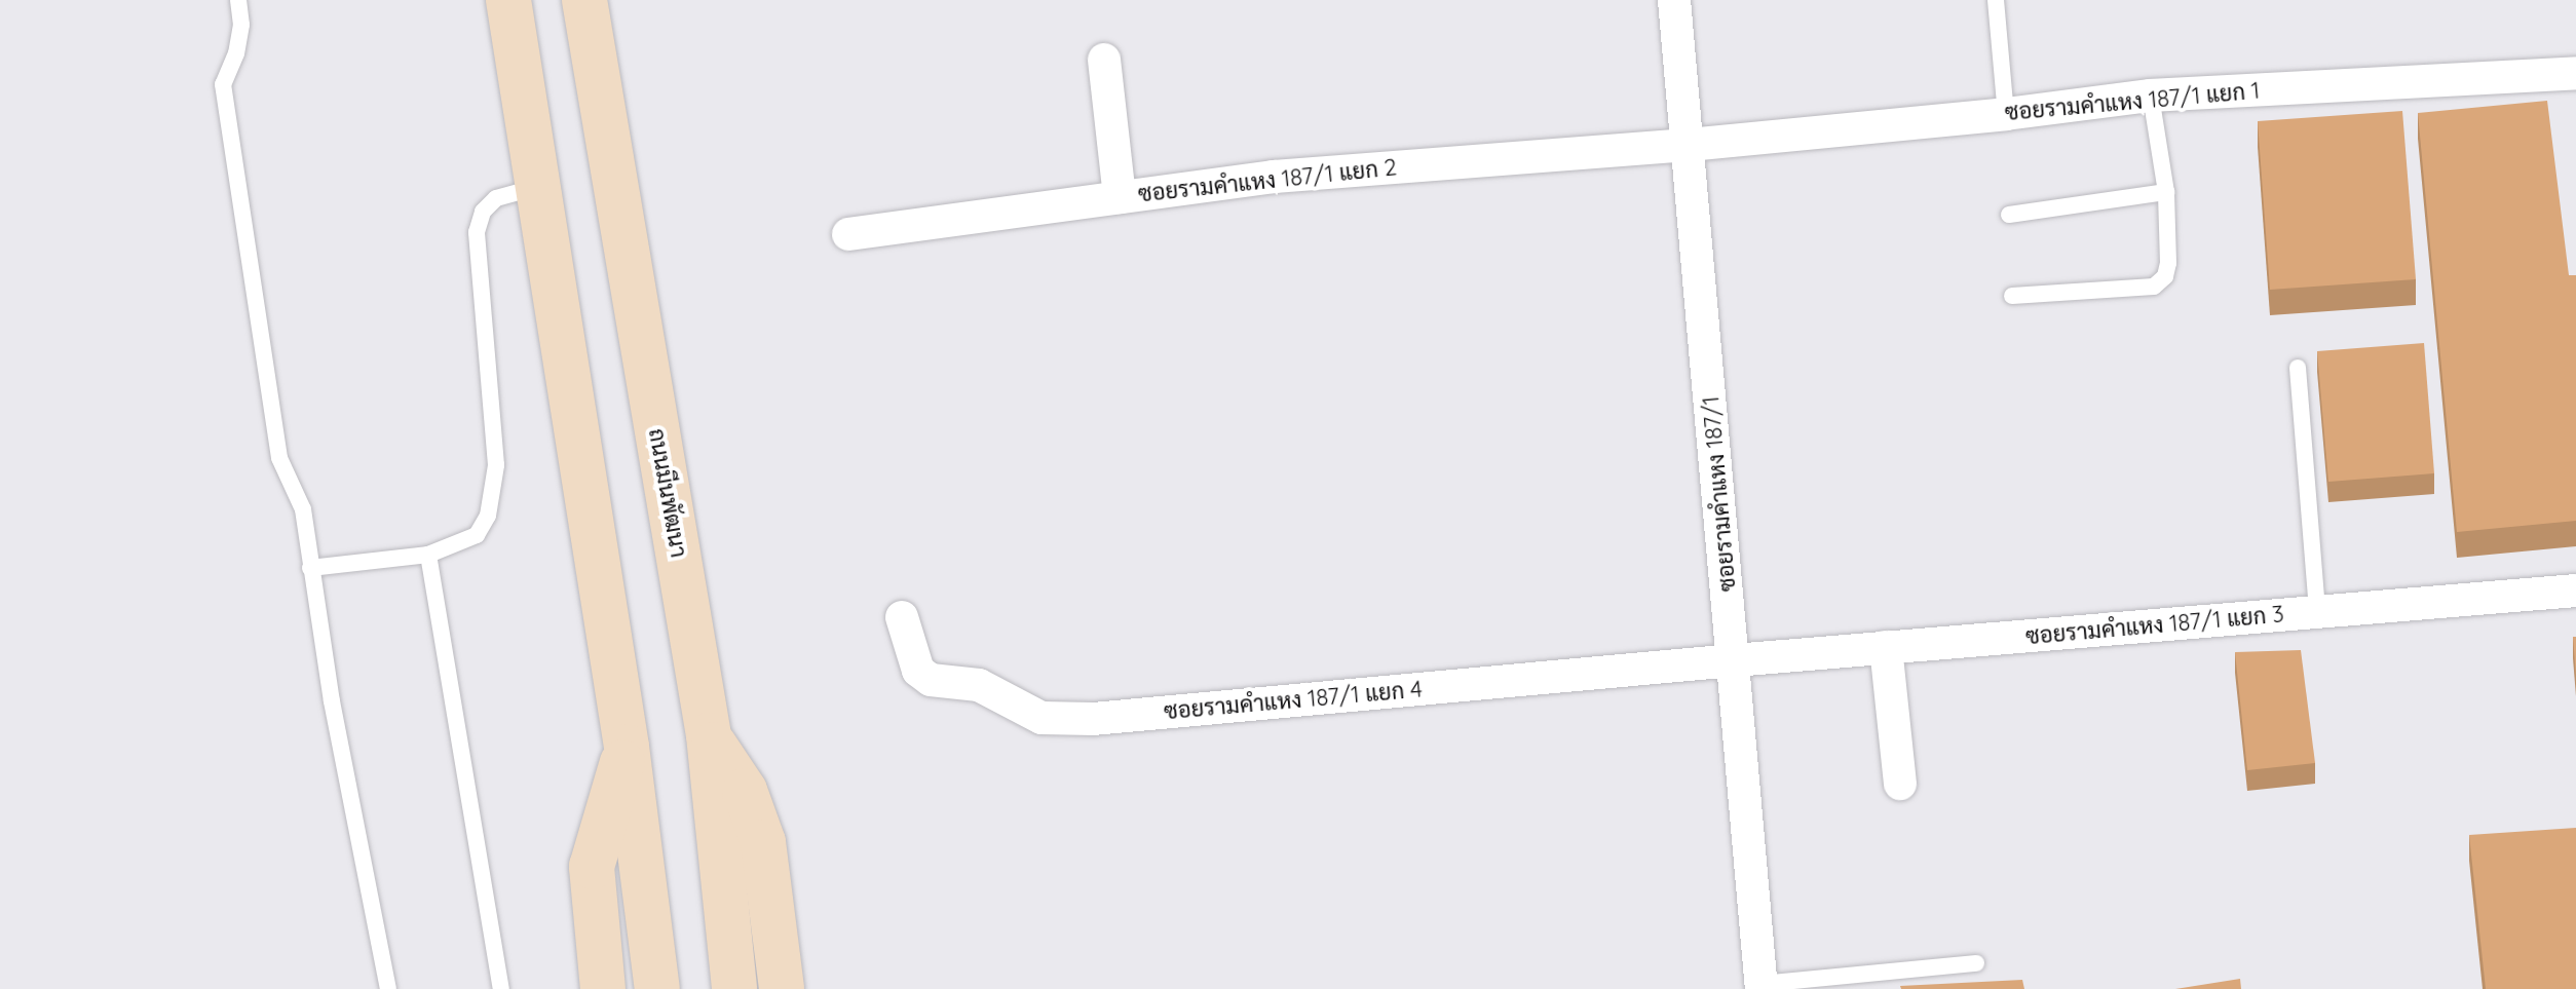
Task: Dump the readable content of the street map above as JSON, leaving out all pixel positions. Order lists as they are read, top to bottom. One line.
{"streets":{"street":["ซอยรามคำแหง 187/1 แยก 1","ซอยรามคำแหง 187/1 แยก 2","ถนนมีนพัฒนา","ซอยรามคำแหง 187/1","ซอยรามคำแหง 187/1 แยก 3","ซอยรามคำแหง 187/1 แยก 4"]},"crossings":[["ซอยรามคำแหง 187/1 แยก 1","ซอยรามคำแหง 187/1 แยก 2"],["ซอยรามคำแหง 187/1 แยก 1","ซอยรามคำแหง 187/1"],["ซอยรามคำแหง 187/1 แยก 2","ซอยรามคำแหง 187/1"],["ซอยรามคำแหง 187/1","ซอยรามคำแหง 187/1 แยก 3"],["ซอยรามคำแหง 187/1","ซอยรามคำแหง 187/1 แยก 4"],["ซอยรามคำแหง 187/1 แยก 3","ซอยรามคำแหง 187/1 แยก 4"]]}
